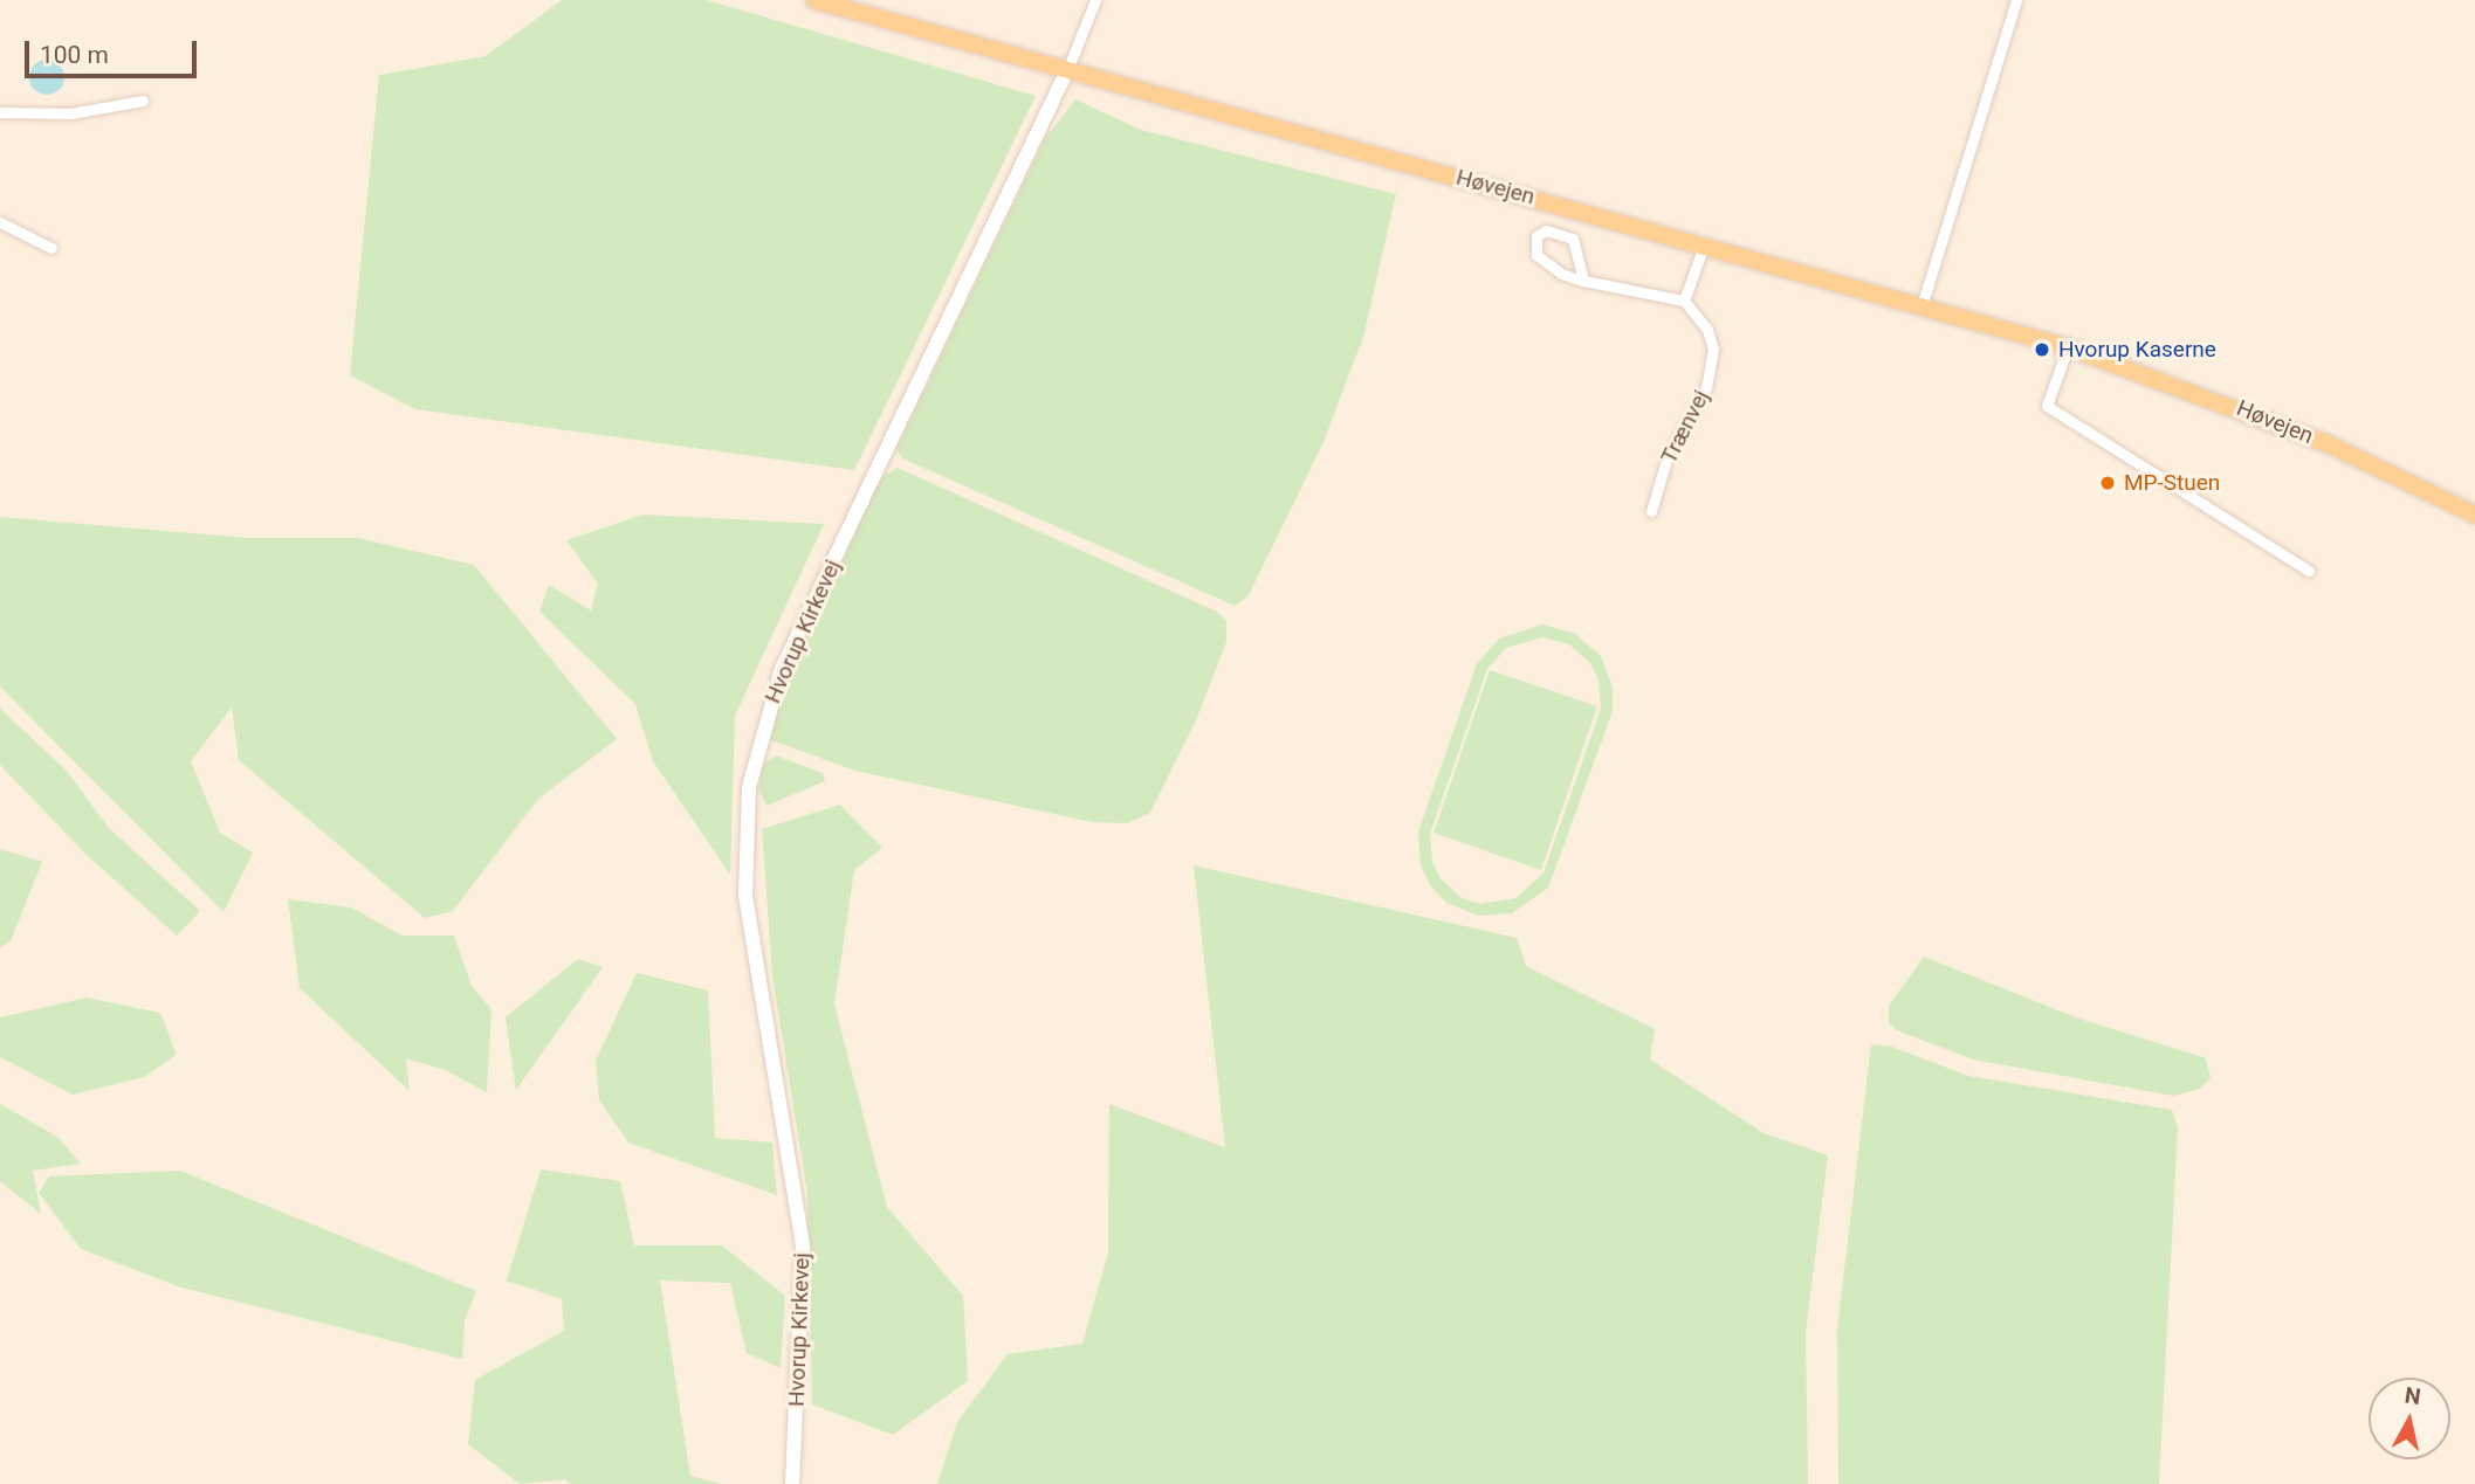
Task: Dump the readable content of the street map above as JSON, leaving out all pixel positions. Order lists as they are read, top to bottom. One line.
{"streets":{"main road":["Høvejen"],"street":["Trænvej","Hvorup Kirkevej"]},"crossings":[["Høvejen","Hvorup Kirkevej"]],"places":["Hvorup Kaserne","MP-Stuen"],"scale_bar":"100 m","north":"top"}
